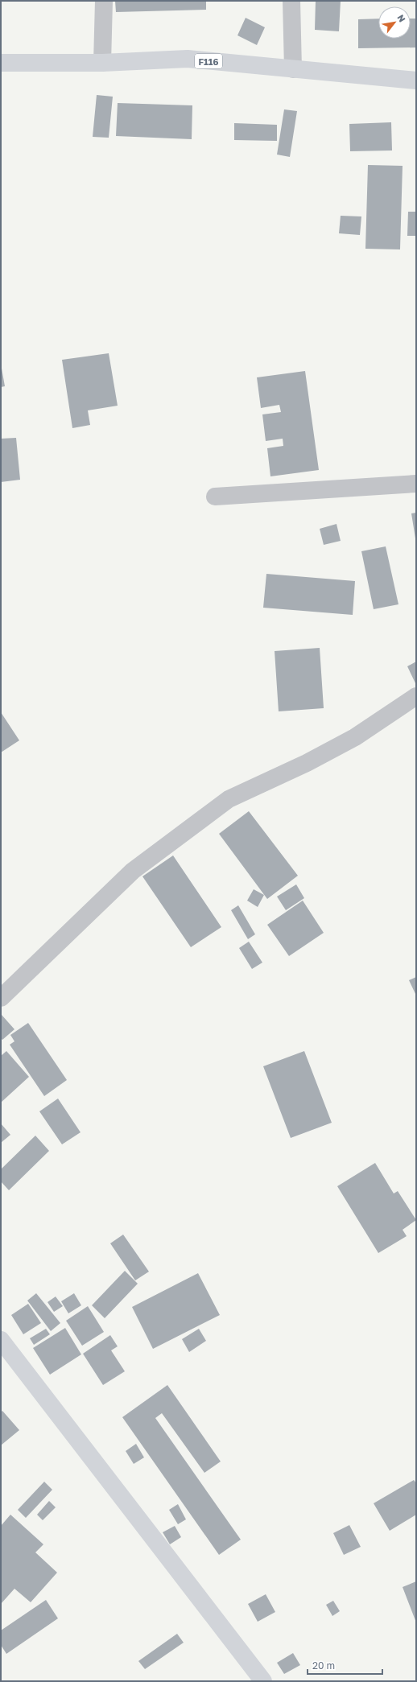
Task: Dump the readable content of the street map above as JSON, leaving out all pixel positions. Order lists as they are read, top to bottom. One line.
{"streets":{"street":["F116"]},"scale_bar":"20 m","north":"top right"}
